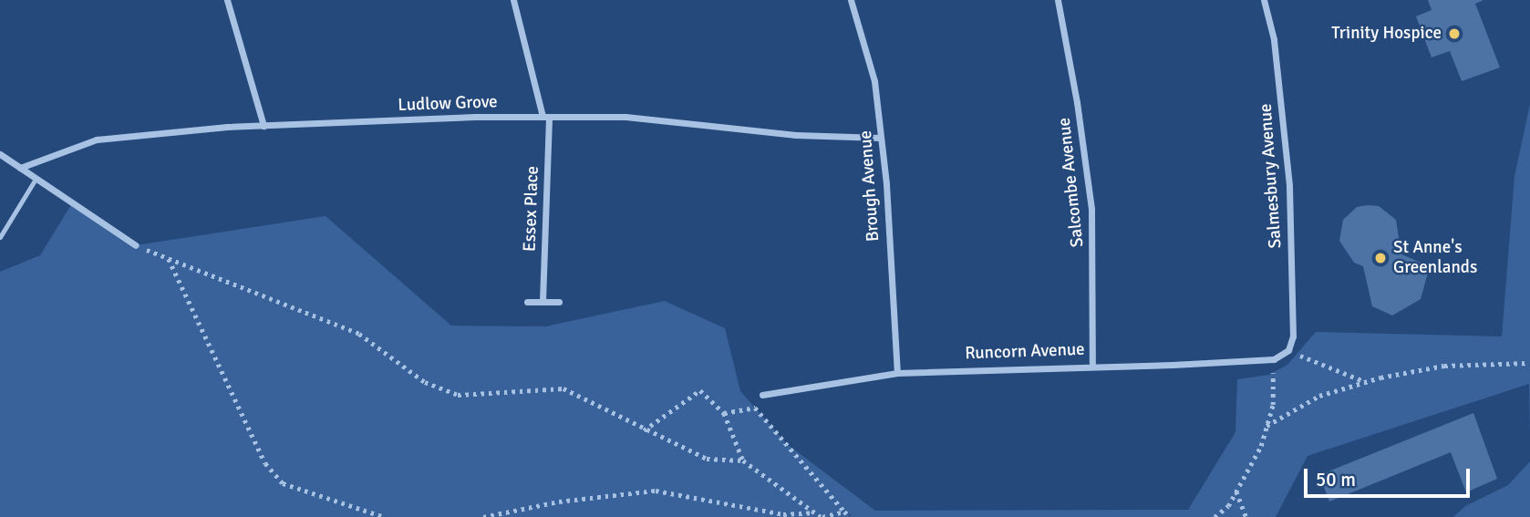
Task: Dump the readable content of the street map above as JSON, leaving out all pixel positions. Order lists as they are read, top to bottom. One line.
{"streets":{"street":["Ludlow Grove","Salmesbury Avenue","Salcombe Avenue","Brough Avenue","Essex Place","Runcorn Avenue"]},"crossings":[["Ludlow Grove","Brough Avenue"],["Ludlow Grove","Essex Place"],["Salcombe Avenue","Runcorn Avenue"],["Brough Avenue","Runcorn Avenue"]],"places":["Trinity Hospice","St Anne's Greenlands"],"scale_bar":"50 m"}
